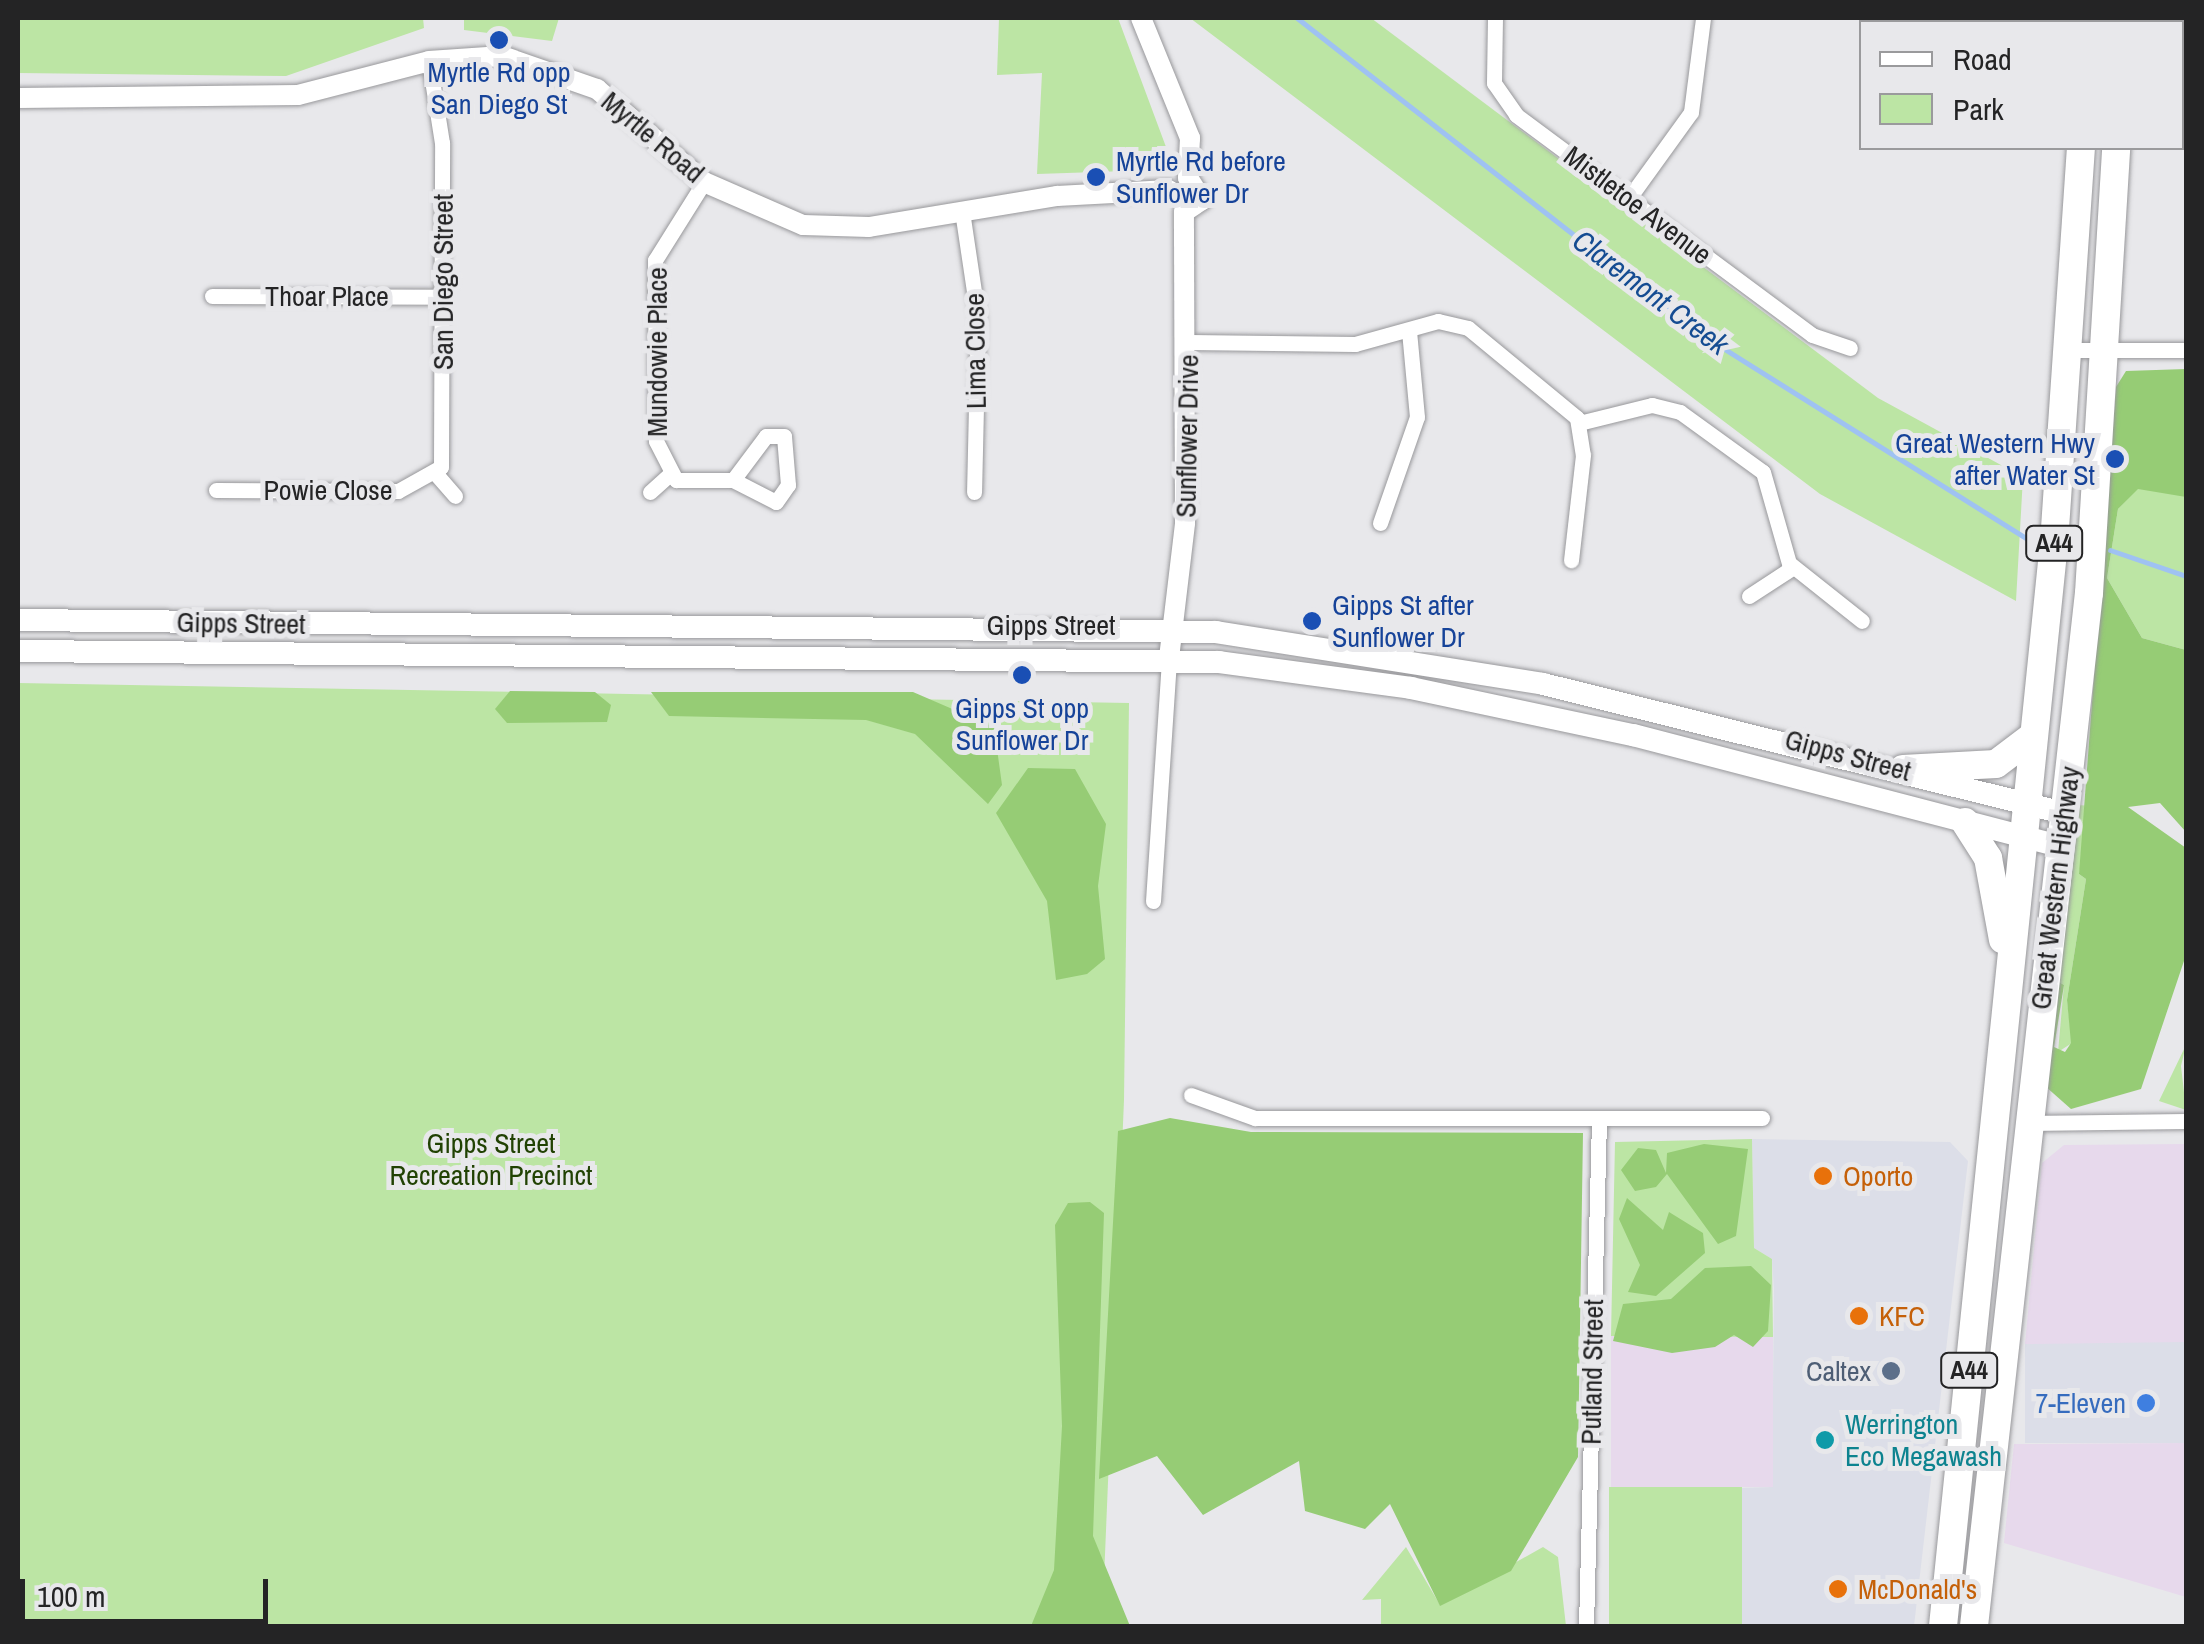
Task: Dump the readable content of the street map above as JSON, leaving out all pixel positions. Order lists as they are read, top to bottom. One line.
{"streets":{"highway":["A44","Great Western Highway"],"main road":["Gipps Street"],"street":["Myrtle Road","Mistletoe Avenue","San Diego Street","Thoar Place","Lima Close","Mundowie Place","Sunflower Drive","Powie Close","Putland Street"]},"crossings":[["Myrtle Road","San Diego Street"],["Myrtle Road","Lima Close"],["Myrtle Road","Mundowie Place"],["San Diego Street","Thoar Place"],["San Diego Street","Powie Close"],["Sunflower Drive","Gipps Street"],["Gipps Street","Great Western Highway"]],"water":["Claremont Creek"],"parks":["Gipps Street Recreation Precinct"],"places":["Myrtle Rd opp San Diego St","Myrtle Rd before Sunflower Dr","Great Western Hwy after Water St","Gipps St after Sunflower Dr","Gipps St opp Sunflower Dr","Oporto","KFC","Caltex","7-Eleven","Werrington Eco Megawash","McDonald's"],"legend":["Road","Park"],"scale_bar":"100 m"}
